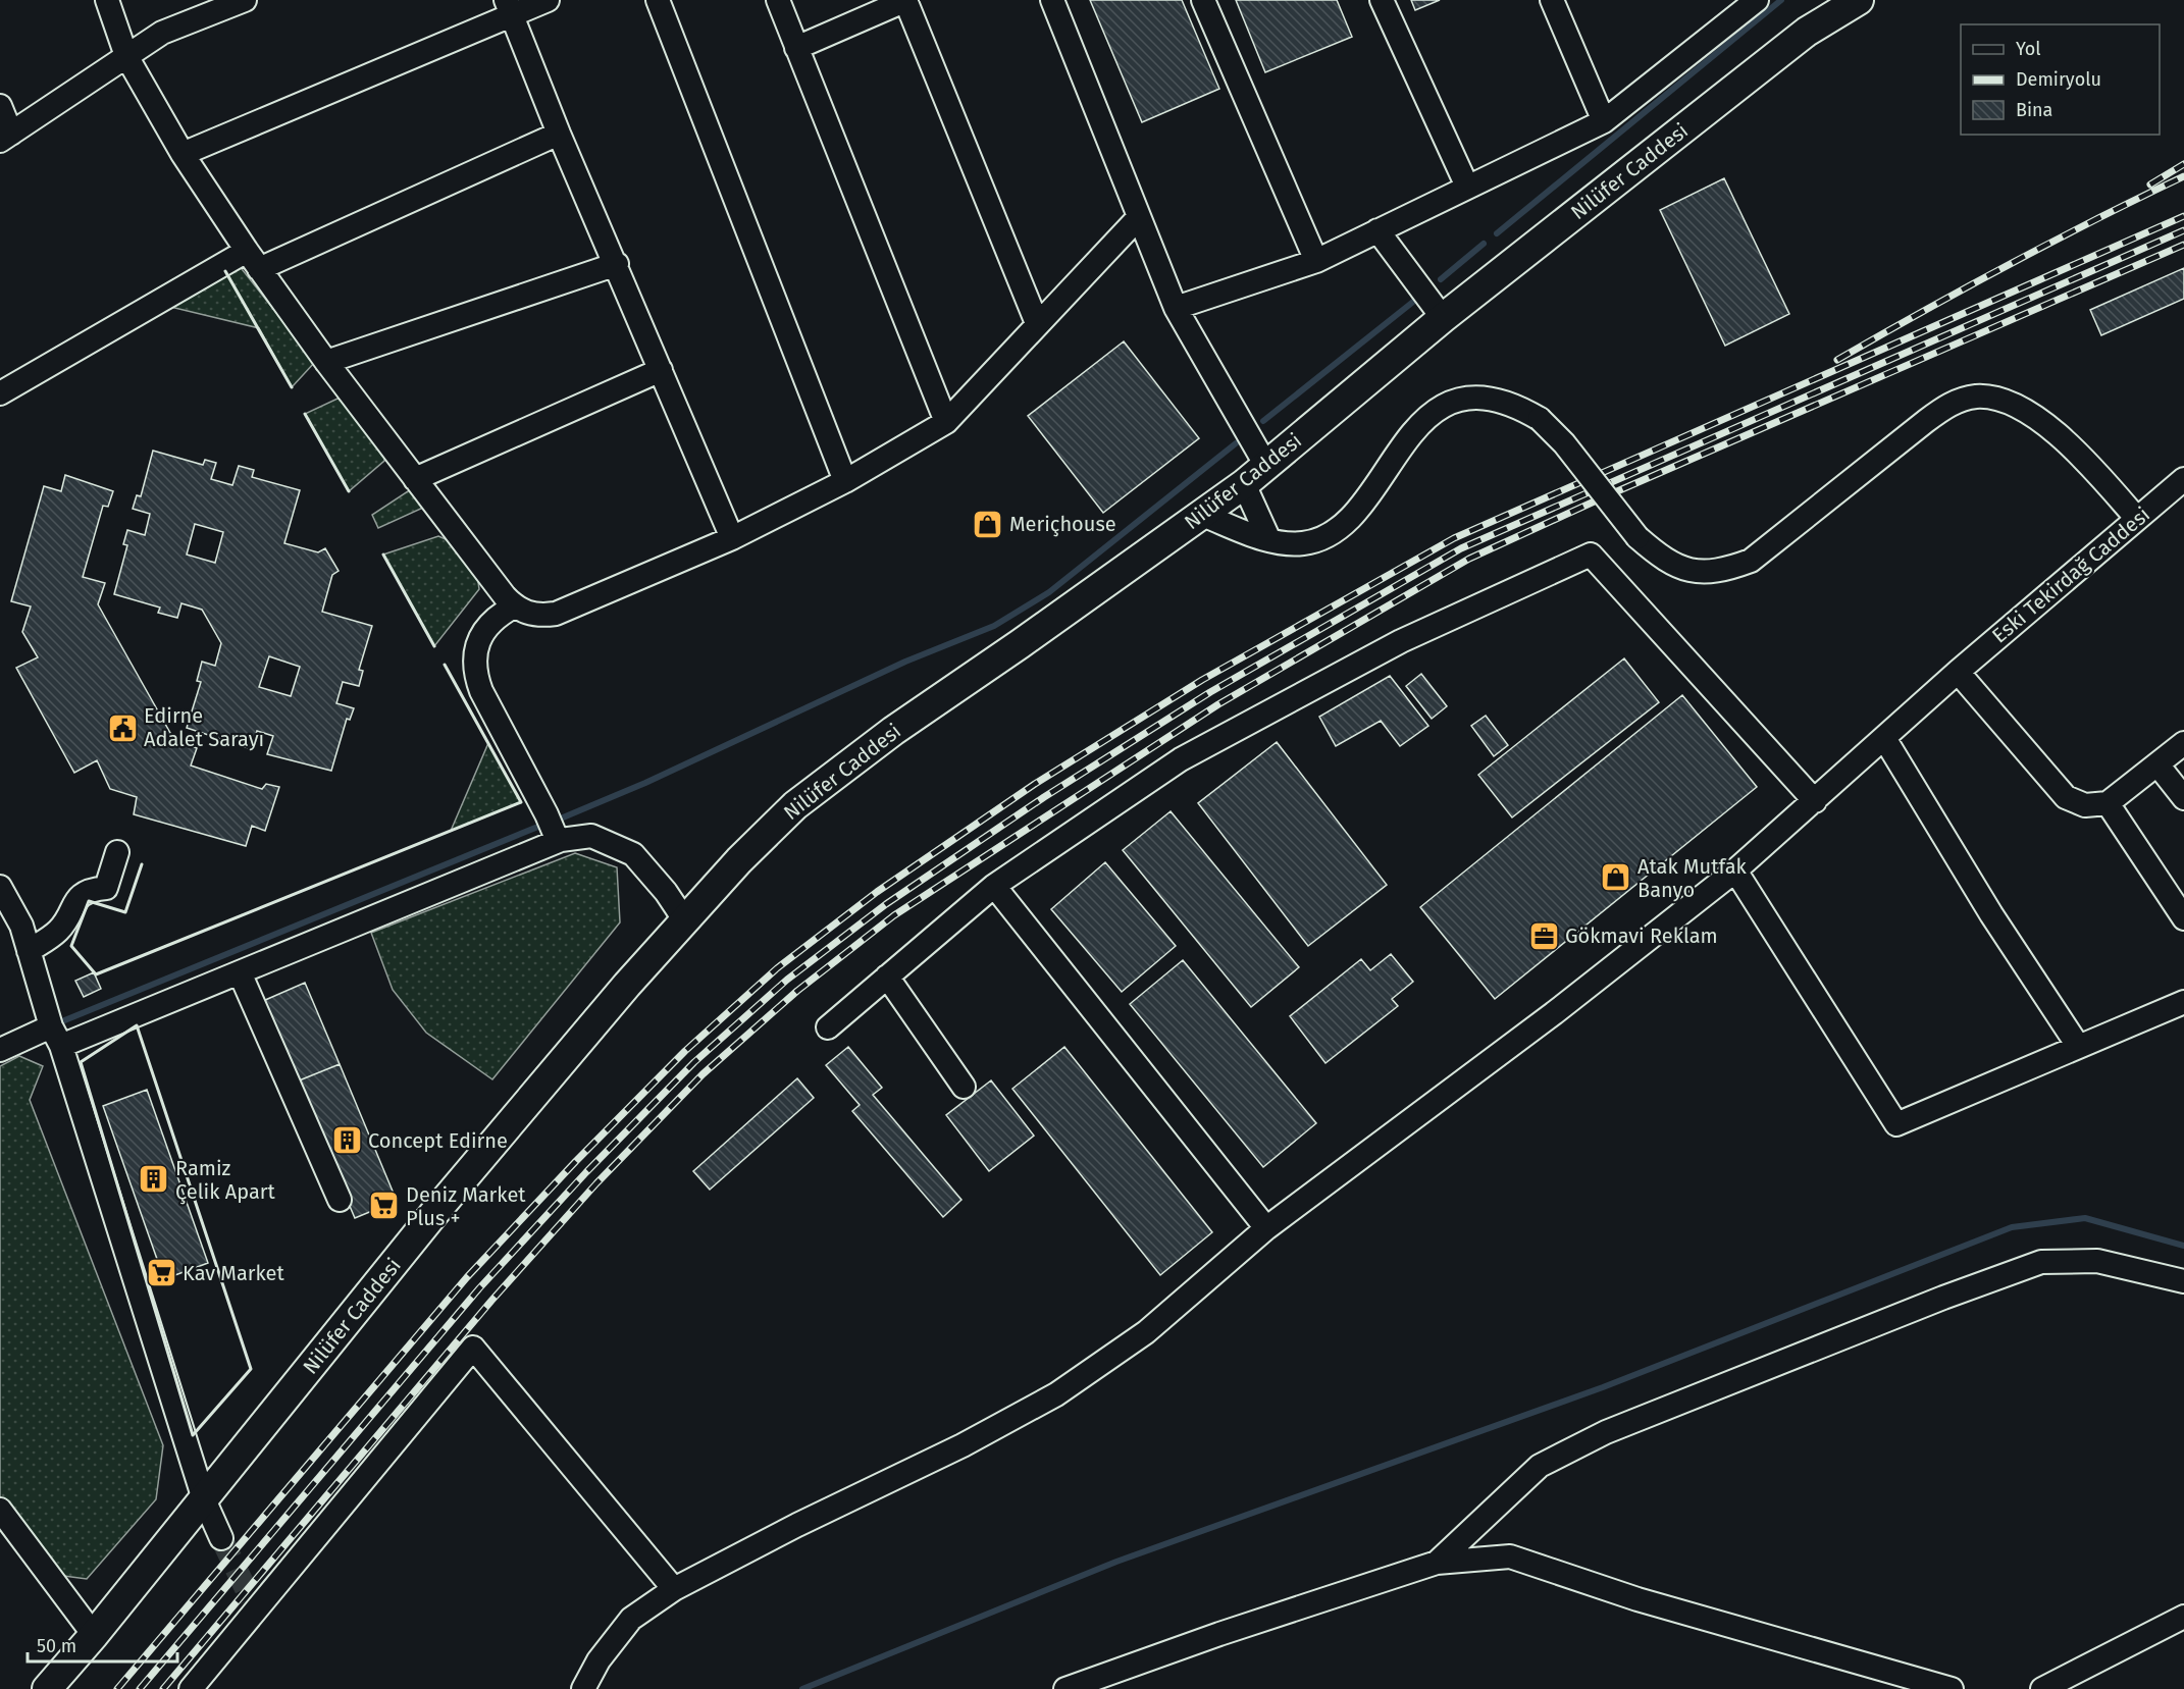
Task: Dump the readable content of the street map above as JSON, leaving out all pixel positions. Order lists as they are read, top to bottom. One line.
{"streets":{"main road":["Nilüfer Caddesi"],"street":["Eski Tekirdağ Caddesi"]},"places":{"shop":["Meriçhouse","Atak Mutfak Banyo"],"public building":["Edirne Adalet Sarayı"],"office":["Gökmavi Reklam"],"building":["Concept Edirne","Ramiz Çelik Apart"],"supermarket":["Deniz Market Plus +","Kav Market"]},"legend":["Yol","Demiryolu","Bina"],"scale_bar":"50 m"}
